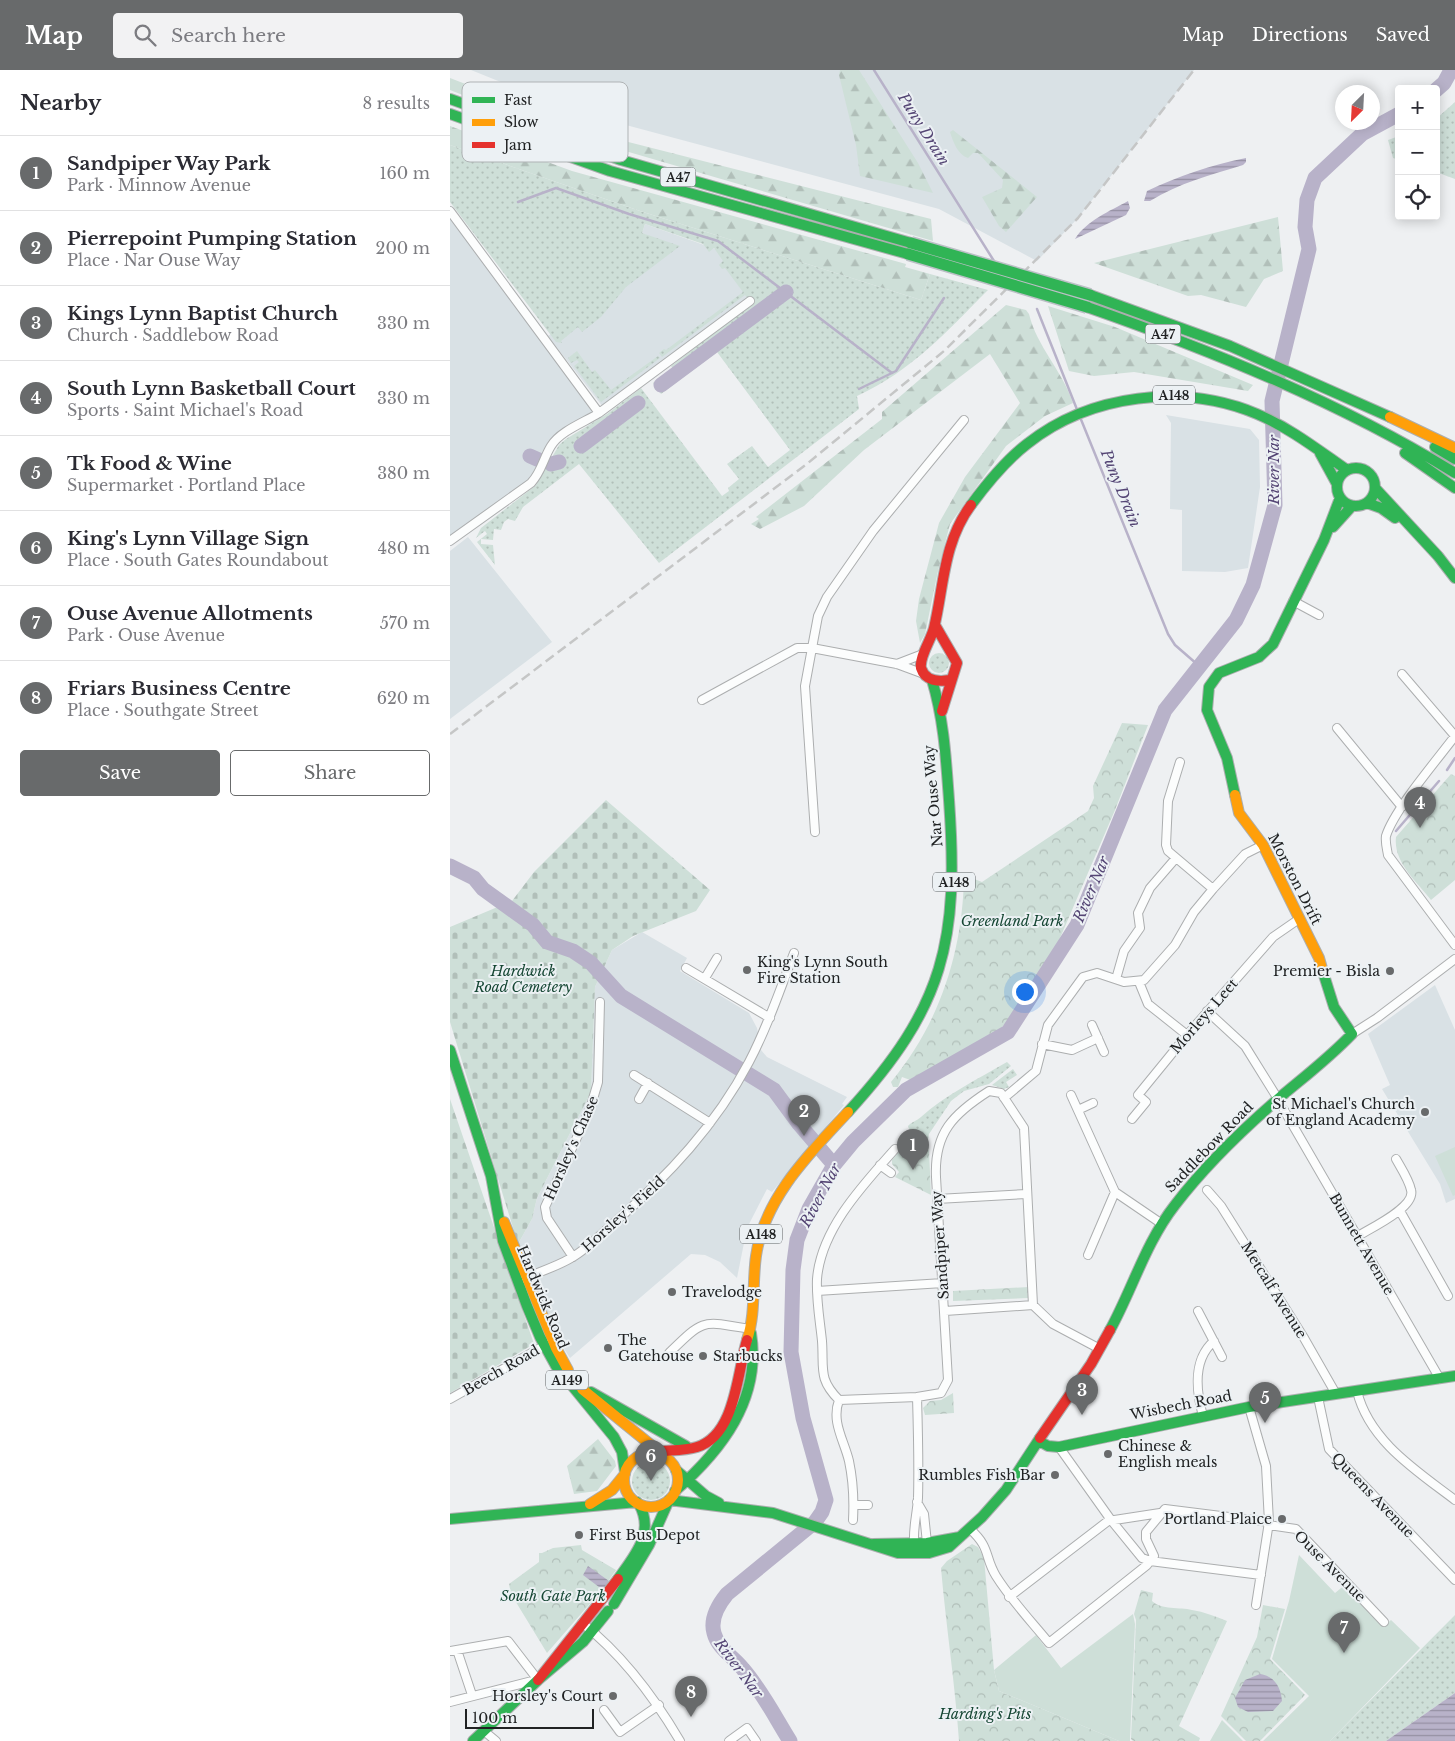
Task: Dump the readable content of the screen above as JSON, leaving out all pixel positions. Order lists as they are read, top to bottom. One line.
{"streets":{"main road":["A47","A148","Nar Ouse Way","Morston Drift","Saddlebow Road","Hardwick Road","A149","Wisbech Road"],"street":["Morleys Leet","Horsley's Chase","Horsley's Field","Bunnett Avenue","Sandpiper Way","Metcalf Avenue","Beech Road","Queens Avenue","Ouse Avenue"]},"crossings":[["A148","Nar Ouse Way"],["A148","Hardwick Road"],["Nar Ouse Way","Morston Drift"],["Nar Ouse Way","Hardwick Road"],["Nar Ouse Way","A149"],["Morston Drift","Morleys Leet"],["Morston Drift","Saddlebow Road"],["Saddlebow Road","Wisbech Road"],["Horsley's Chase","Horsley's Field"],["Horsley's Field","Hardwick Road"],["Bunnett Avenue","Wisbech Road"],["Metcalf Avenue","Wisbech Road"],["Hardwick Road","Beech Road"],["Hardwick Road","A149"],["Wisbech Road","Queens Avenue"]],"water":["Puny Drain","River Nar"],"parks":["Greenland Park","Hardwick Road Cemetery","South Gate Park","Harding's Pits"],"places":["King's Lynn South Fire Station","Premier - Bisla","St Michael's Church of England Academy","Travelodge","The Gatehouse","Starbucks","Chinese & English meals","Rumbles Fish Bar","Portland Plaice","First Bus Depot","Horsley's Court"],"legend":["Fast","Slow","Jam"],"scale_bar":"100 m","north":"bottom left","page":{"header":"Map","search":"Search here","nav":["Map","Directions","Saved"],"heading":["Nearby","8 results"],"map_buttons":["+","−"],"list":[{"mark":"1","name":"Sandpiper Way Park","note":"Park · Minnow Avenue","value":"160 m"},{"mark":"2","name":"Pierrepoint Pumping Station","note":"Place · Nar Ouse Way","value":"200 m"},{"mark":"3","name":"Kings Lynn Baptist Church","note":"Church · Saddlebow Road","value":"330 m"},{"mark":"4","name":"South Lynn Basketball Court","note":"Sports · Saint Michael's Road","value":"330 m"},{"mark":"5","name":"Tk Food & Wine","note":"Supermarket · Portland Place","value":"380 m"},{"mark":"6","name":"King's Lynn Village Sign","note":"Place · South Gates Roundabout","value":"480 m"},{"mark":"7","name":"Ouse Avenue Allotments","note":"Park · Ouse Avenue","value":"570 m"},{"mark":"8","name":"Friars Business Centre","note":"Place · Southgate Street","value":"620 m"}],"buttons":["Save","Share"],"pins":["4","2","1","3","5","6","7","8"],"scale":"100 m"}}
